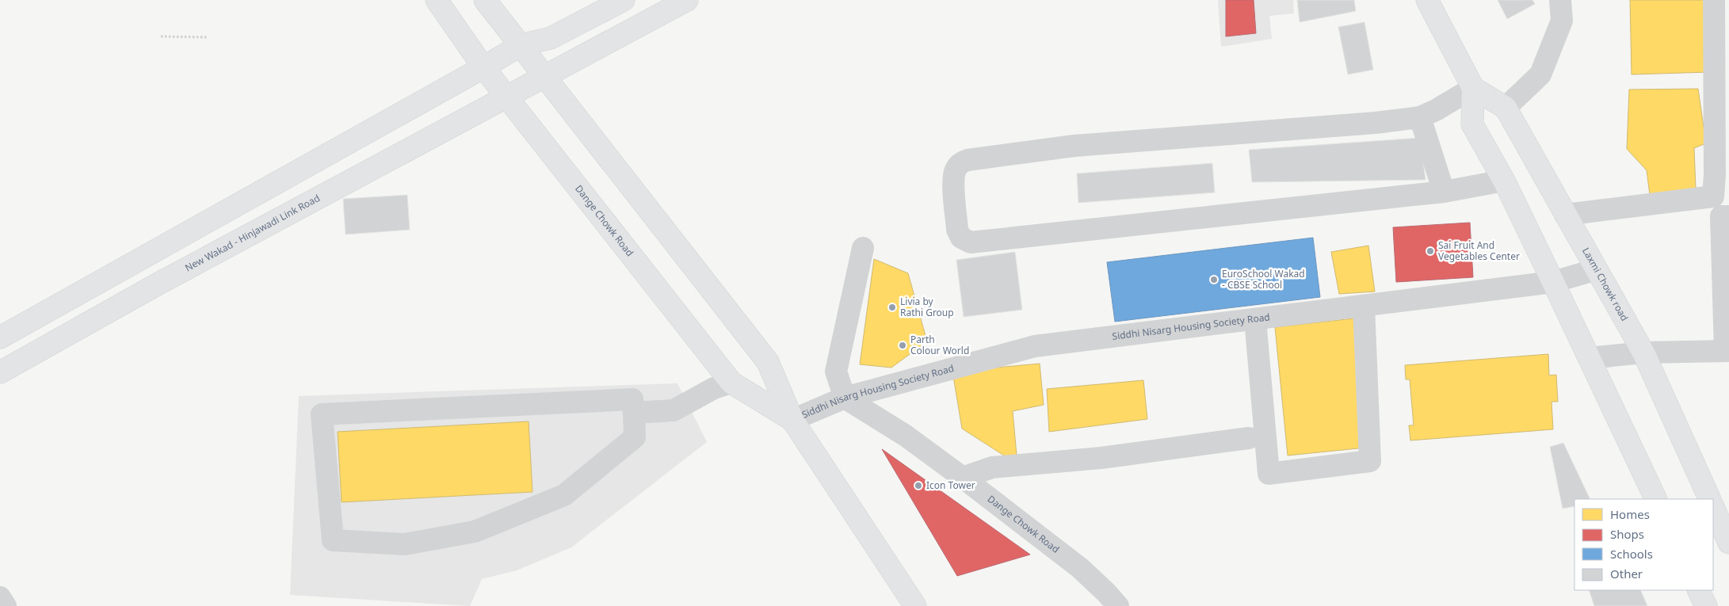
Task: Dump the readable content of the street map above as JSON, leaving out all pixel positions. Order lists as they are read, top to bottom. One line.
{"streets":{"main road":["Dange Chowk Road","New Wakad - Hinjawadi Link Road","Laxmi Chowk road"],"street":["Siddhi Nisarg Housing Society Road"]},"crossings":[["Dange Chowk Road","New Wakad - Hinjawadi Link Road"],["Dange Chowk Road","Siddhi Nisarg Housing Society Road"],["Laxmi Chowk road","Siddhi Nisarg Housing Society Road"]],"places":["Sai Fruit And Vegetables Center","EuroSchool Wakad - CBSE School","Livia by Rathi Group","Parth Colour World","Icon Tower"],"legend":["Homes","Shops","Schools","Other"]}
